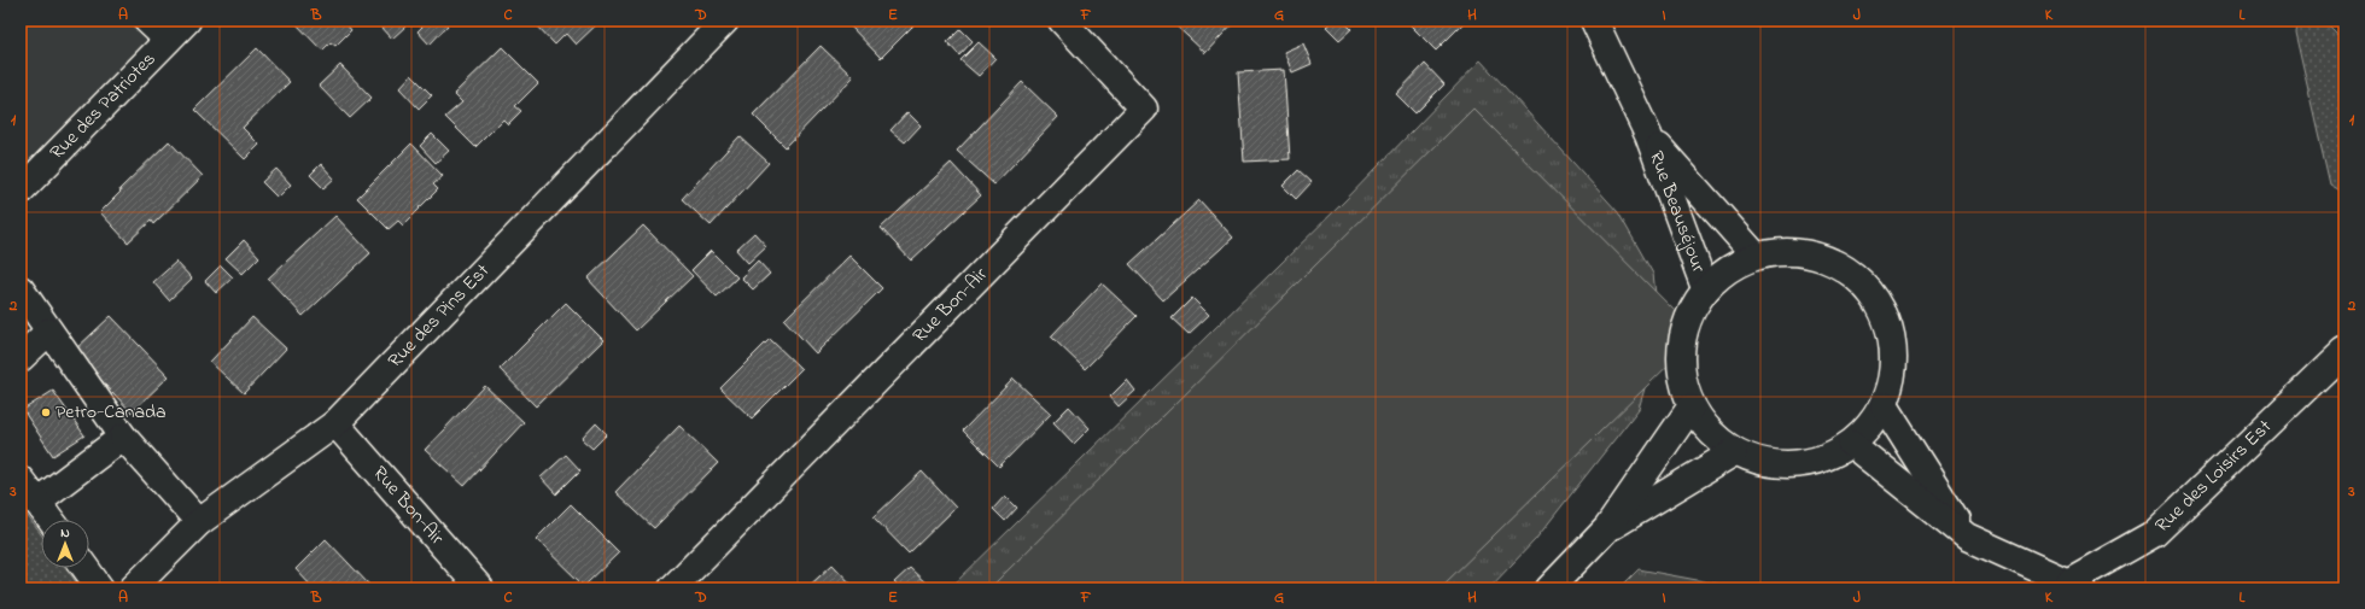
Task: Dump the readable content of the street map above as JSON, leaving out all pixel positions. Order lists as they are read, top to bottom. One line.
{"streets":{"street":["Rue des Patriotes","Rue Beauséjour","Rue Bon-Air","Rue des Pins Est","Rue des Loisirs Est"]},"crossings":[["Rue Bon-Air","Rue des Pins Est"]],"places":["Petro-Canada"],"north":"top","grid":{"columns":["A","B","C","D","E","F","G","H","I","J","K","L"],"rows":["1","2","3"]}}
